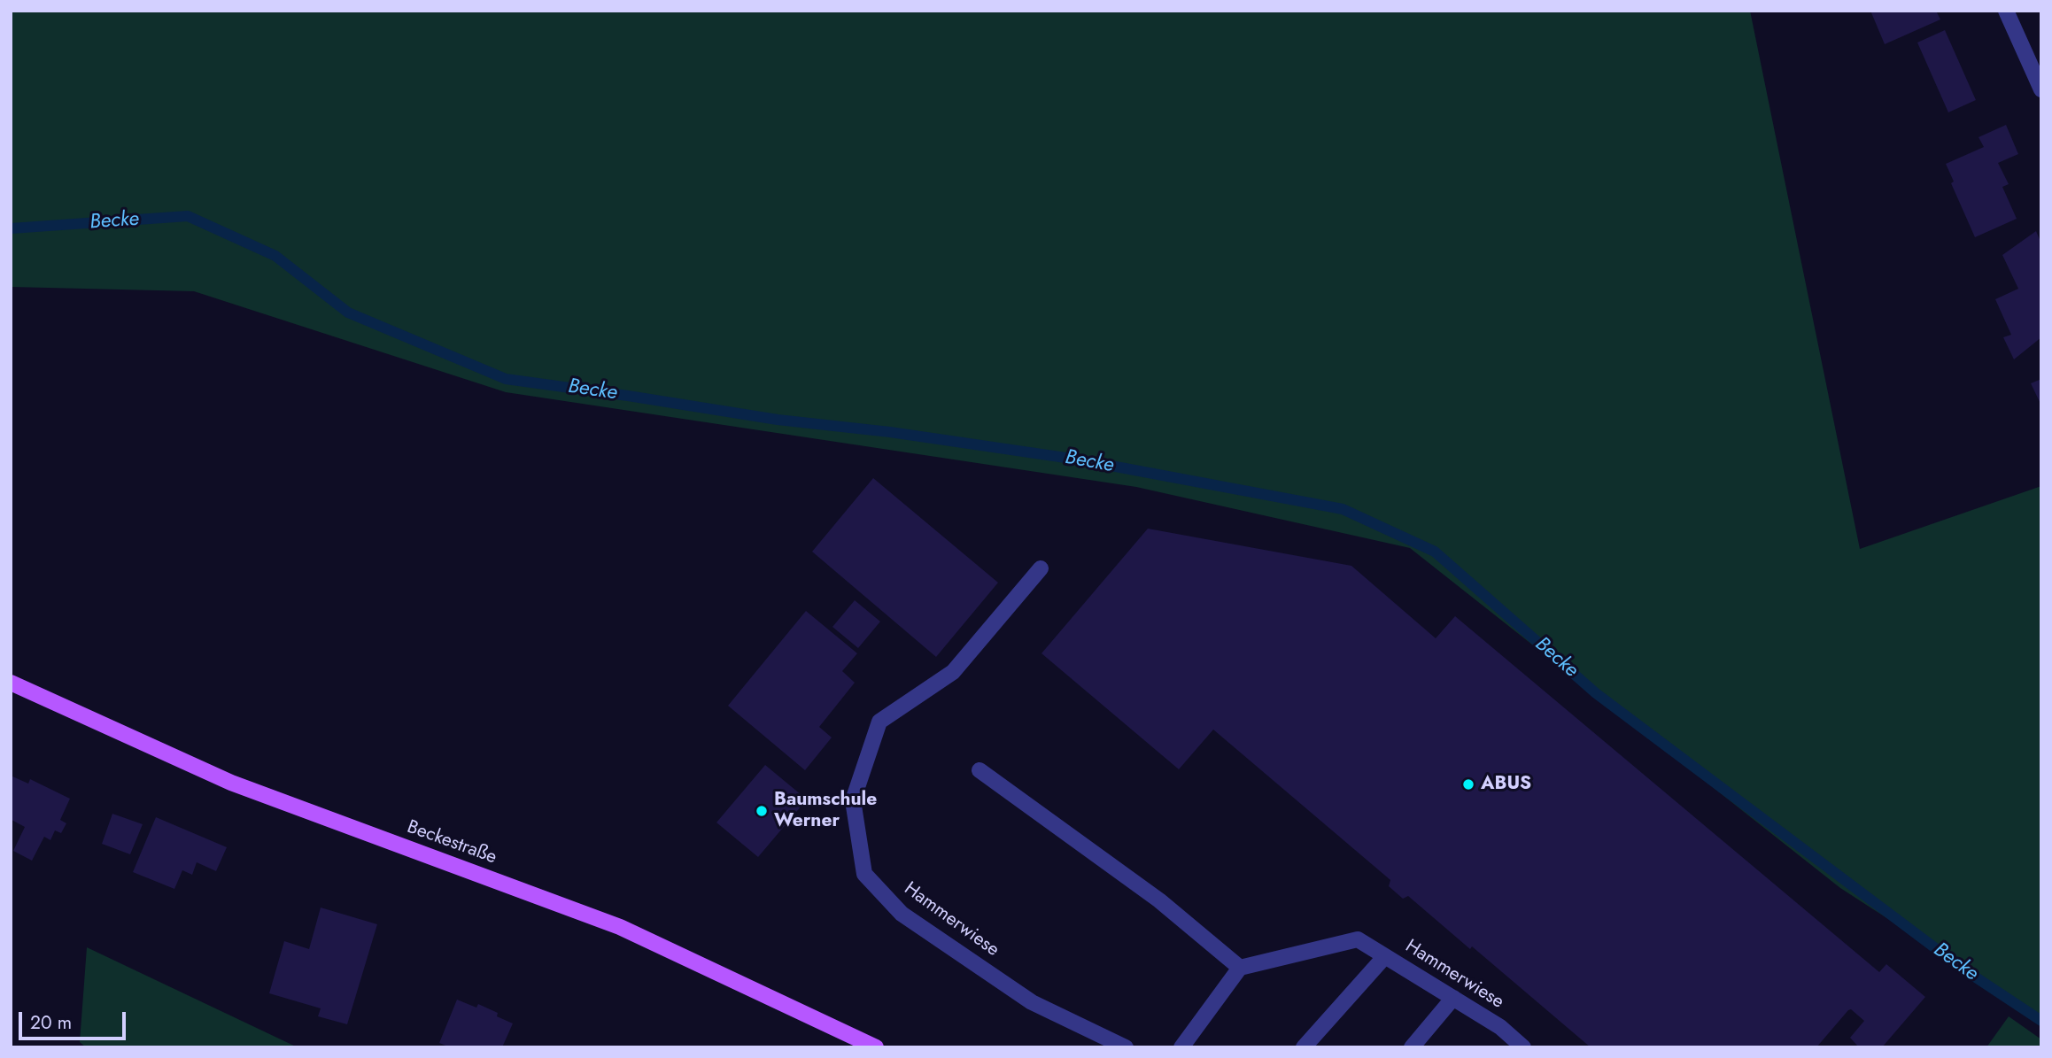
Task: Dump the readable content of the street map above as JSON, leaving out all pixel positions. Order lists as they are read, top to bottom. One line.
{"streets":{"main road":["Beckestraße"],"street":["Hammerwiese"]},"water":["Becke"],"places":["ABUS","Baumschule Werner"],"scale_bar":"20 m"}
